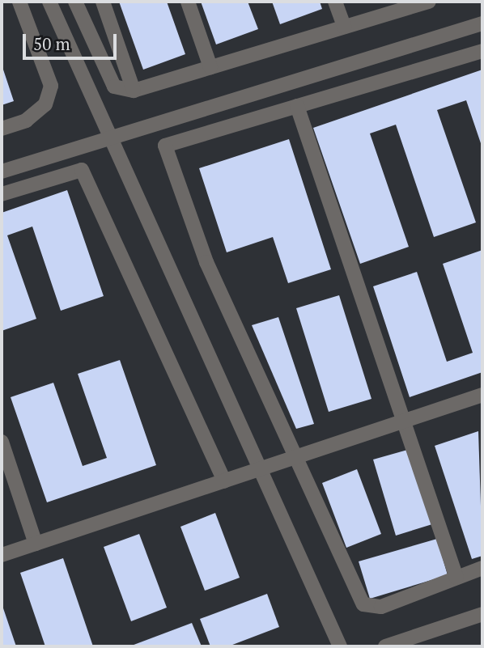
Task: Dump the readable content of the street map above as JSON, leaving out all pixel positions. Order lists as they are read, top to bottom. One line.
{"scale_bar":"50 m"}
